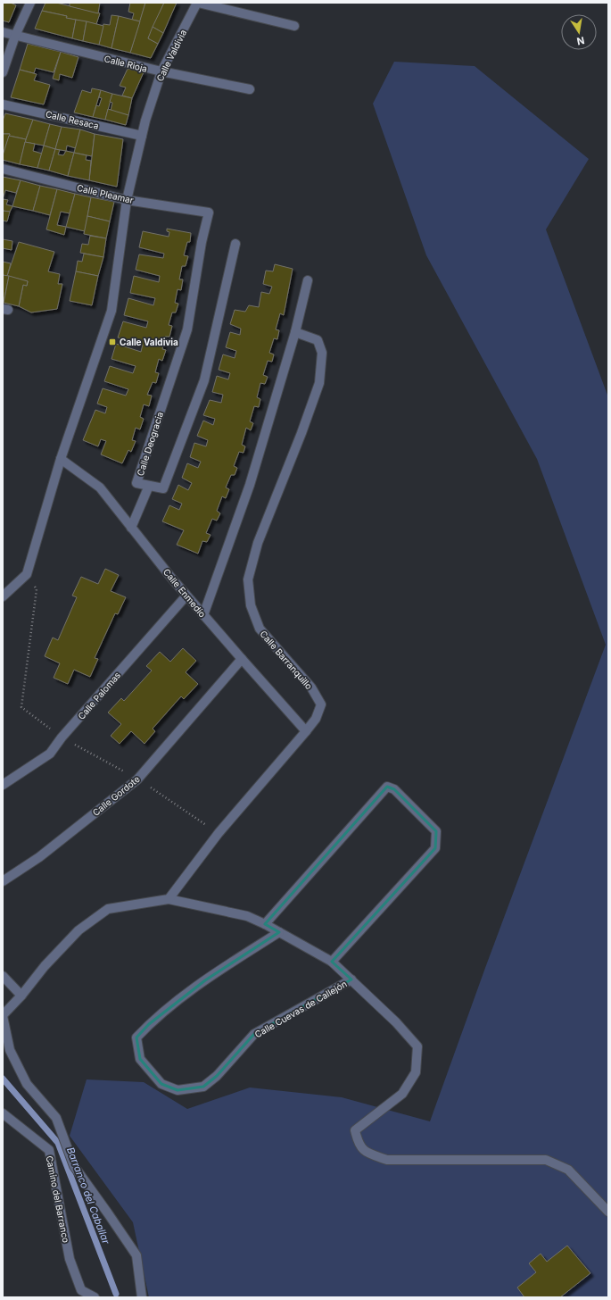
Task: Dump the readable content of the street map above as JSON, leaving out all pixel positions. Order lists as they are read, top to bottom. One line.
{"streets":{"street":["Calle Valdivia","Calle Rioja","Calle Resaca","Calle Pleamar","Calle Deogracia","Calle Enmedio","Calle Barranquillo","Calle Palomas","Calle Gordote","Calle Cuevas de Callejón","Camino del Barranco"]},"crossings":[["Calle Valdivia","Calle Rioja"],["Calle Valdivia","Calle Resaca"],["Calle Valdivia","Calle Pleamar"],["Calle Valdivia","Calle Enmedio"],["Calle Pleamar","Calle Deogracia"],["Calle Enmedio","Calle Barranquillo"],["Calle Enmedio","Calle Palomas"],["Calle Enmedio","Calle Gordote"]],"water":["Barranco del Caballar"],"places":{"transit":["Calle Valdivia"]},"north":"bottom"}
